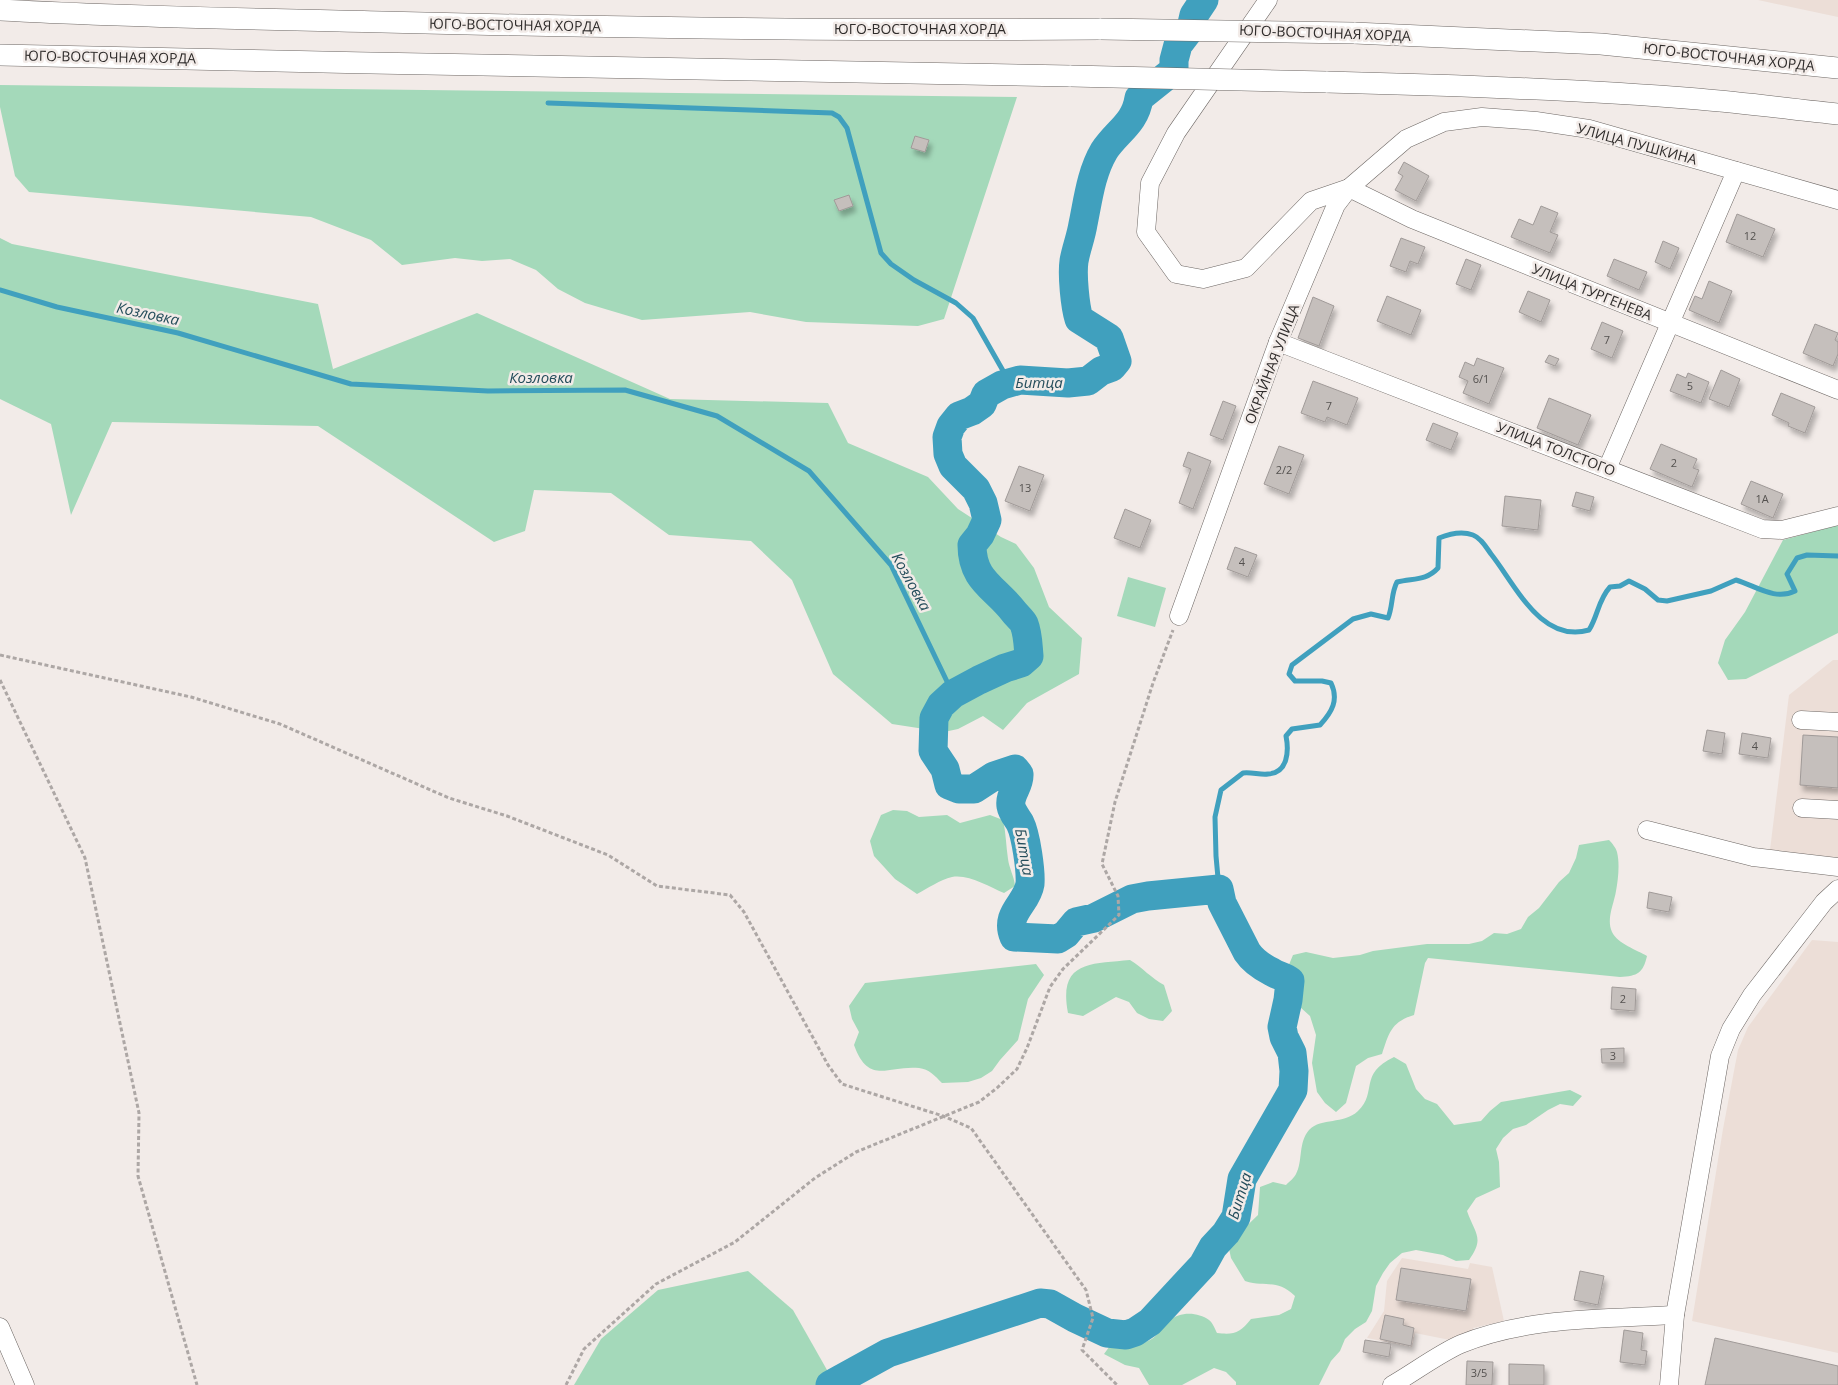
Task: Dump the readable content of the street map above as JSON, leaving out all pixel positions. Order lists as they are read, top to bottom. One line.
{"streets":{"main road":["ЮГО-ВОСТОЧНАЯ ХОРДА"],"street":["УЛИЦА ПУШКИНА","УЛИЦА ТУРГЕНЕВА","ОКРАЙНАЯ УЛИЦА","УЛИЦА ТОЛСТОГО"]},"crossings":[["УЛИЦА ПУШКИНА","ОКРАЙНАЯ УЛИЦА"],["УЛИЦА ТУРГЕНЕВА","ОКРАЙНАЯ УЛИЦА"],["ОКРАЙНАЯ УЛИЦА","УЛИЦА ТОЛСТОГО"]],"water":["Козловка","Битца"],"house_numbers":["12","7","6/1","5","7","2","2/2","13","1А","4","4","2","3","3/5"]}
